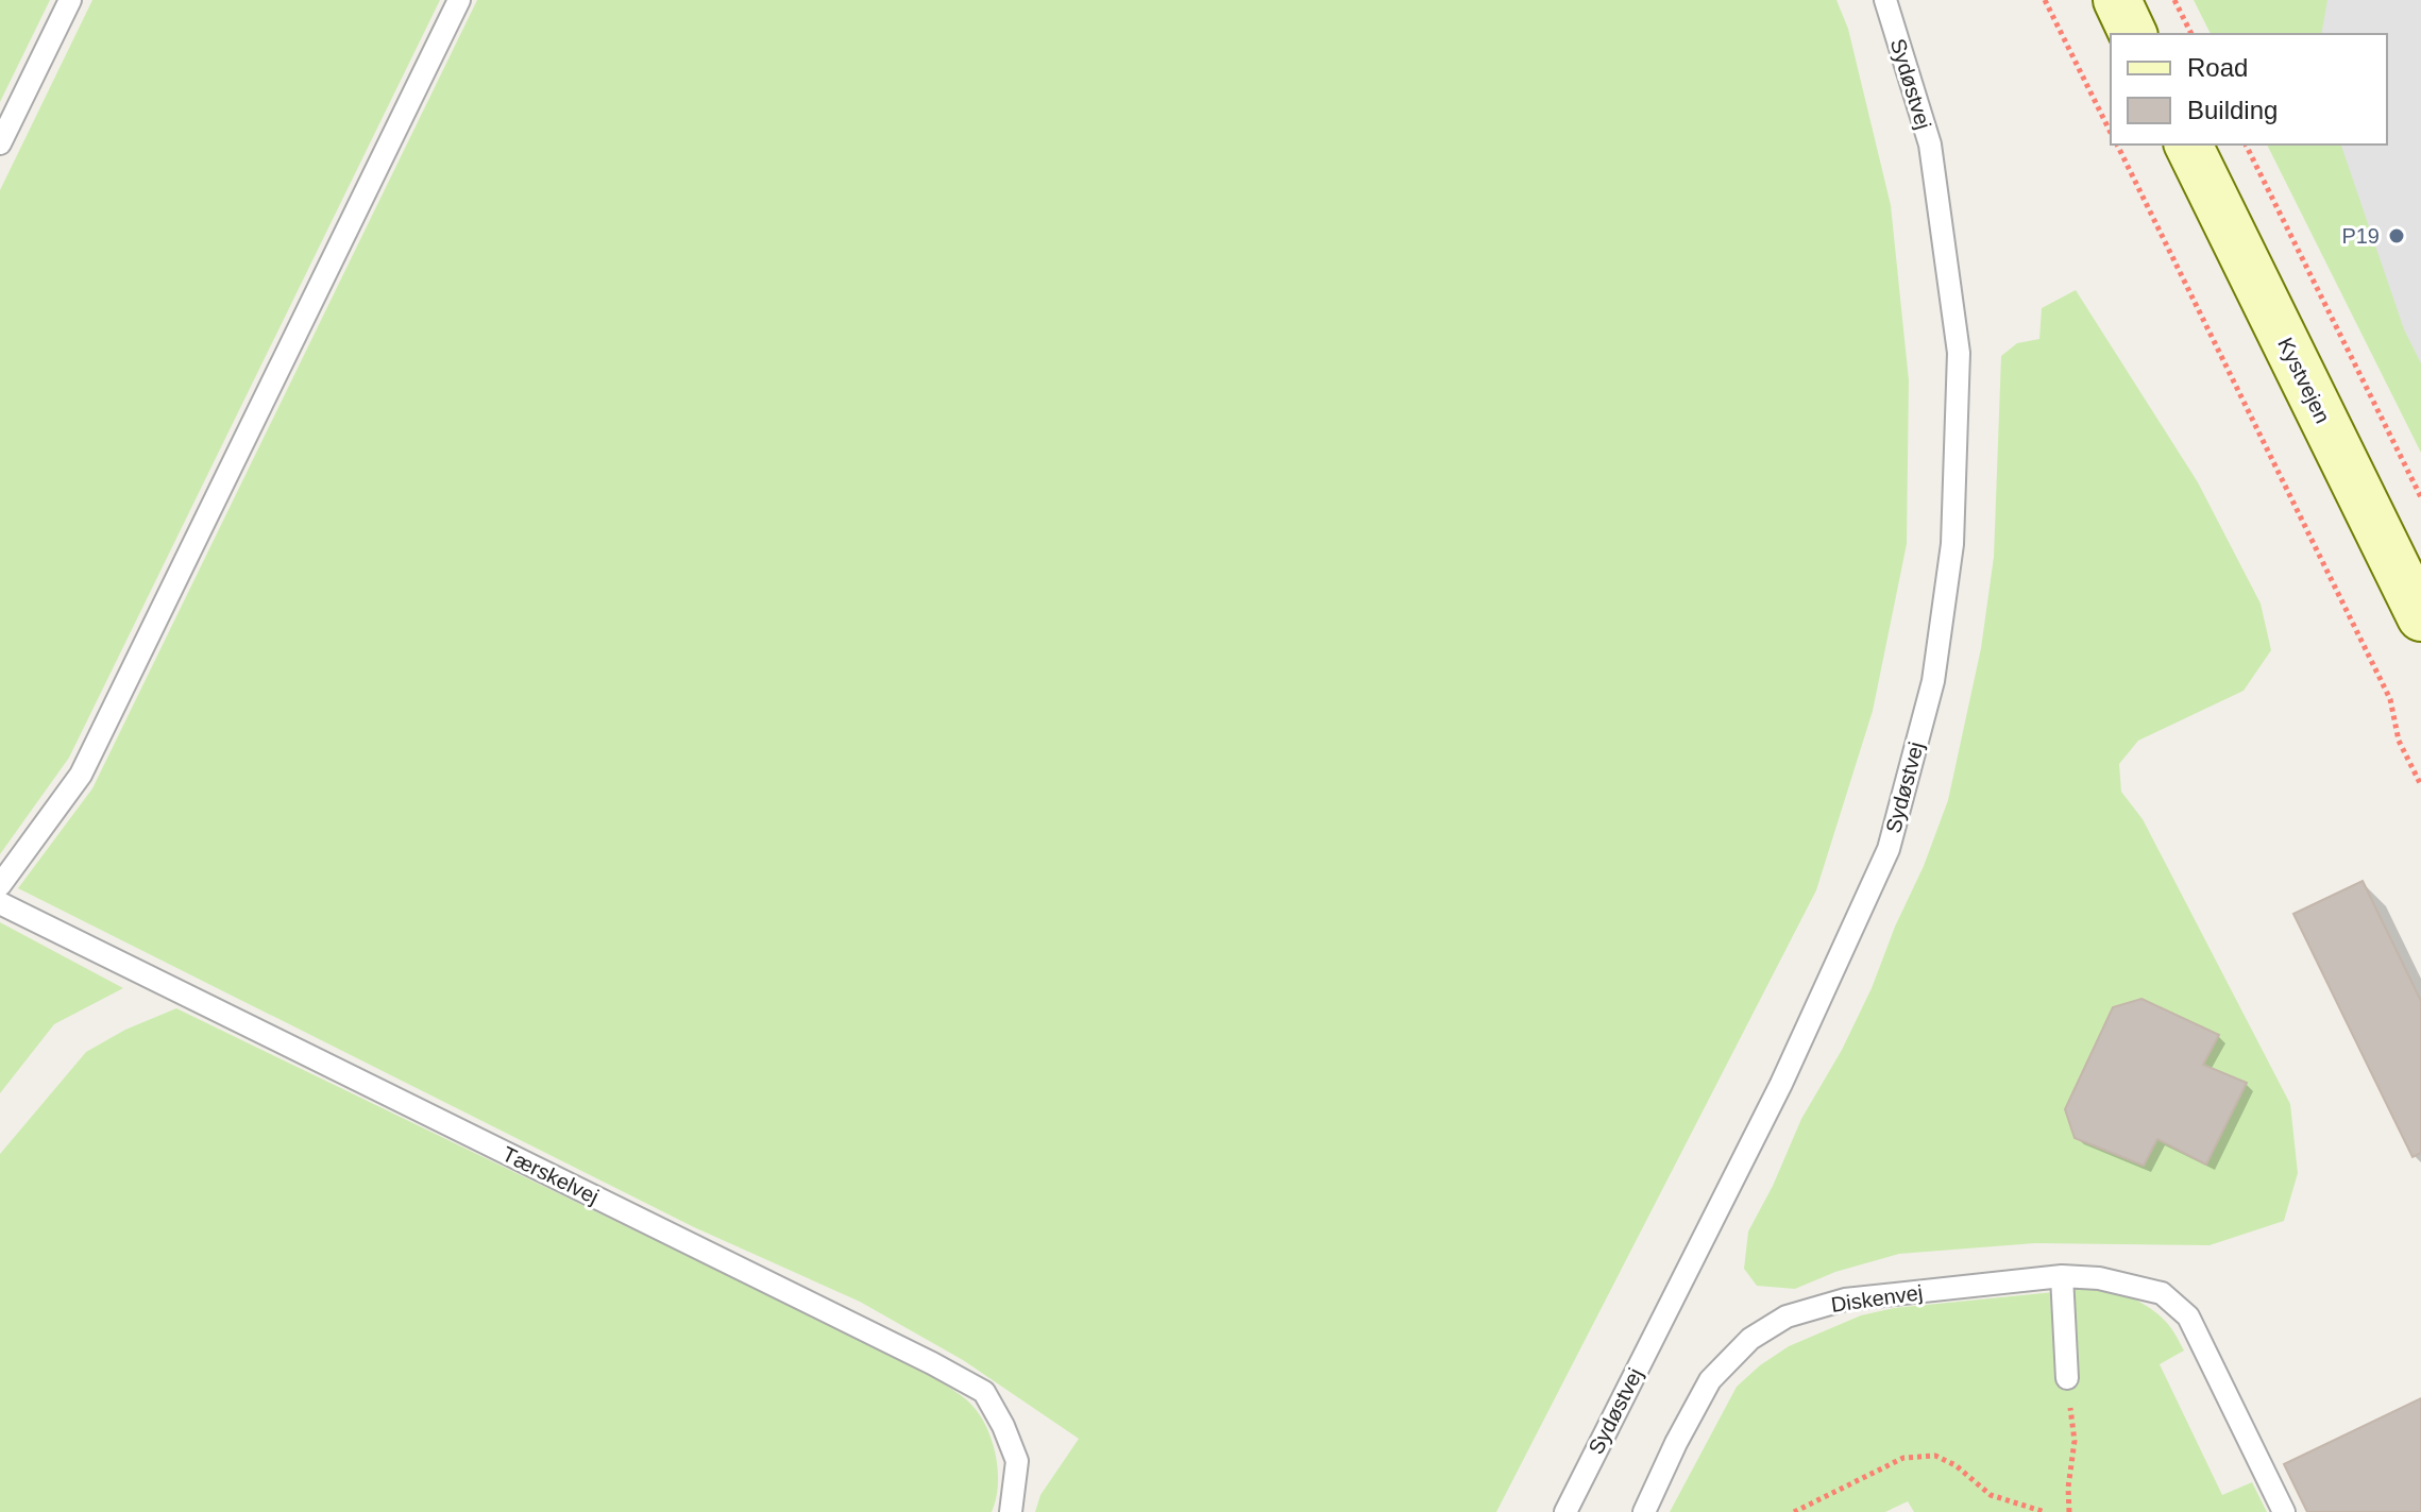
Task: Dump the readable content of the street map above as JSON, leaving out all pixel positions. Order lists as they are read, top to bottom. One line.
{"streets":{"street":["Kystvejen"],"lane":["Sydøstvej","Tærskelvej","Diskenvej"]},"places":["P19"],"legend":["Road","Building"]}
